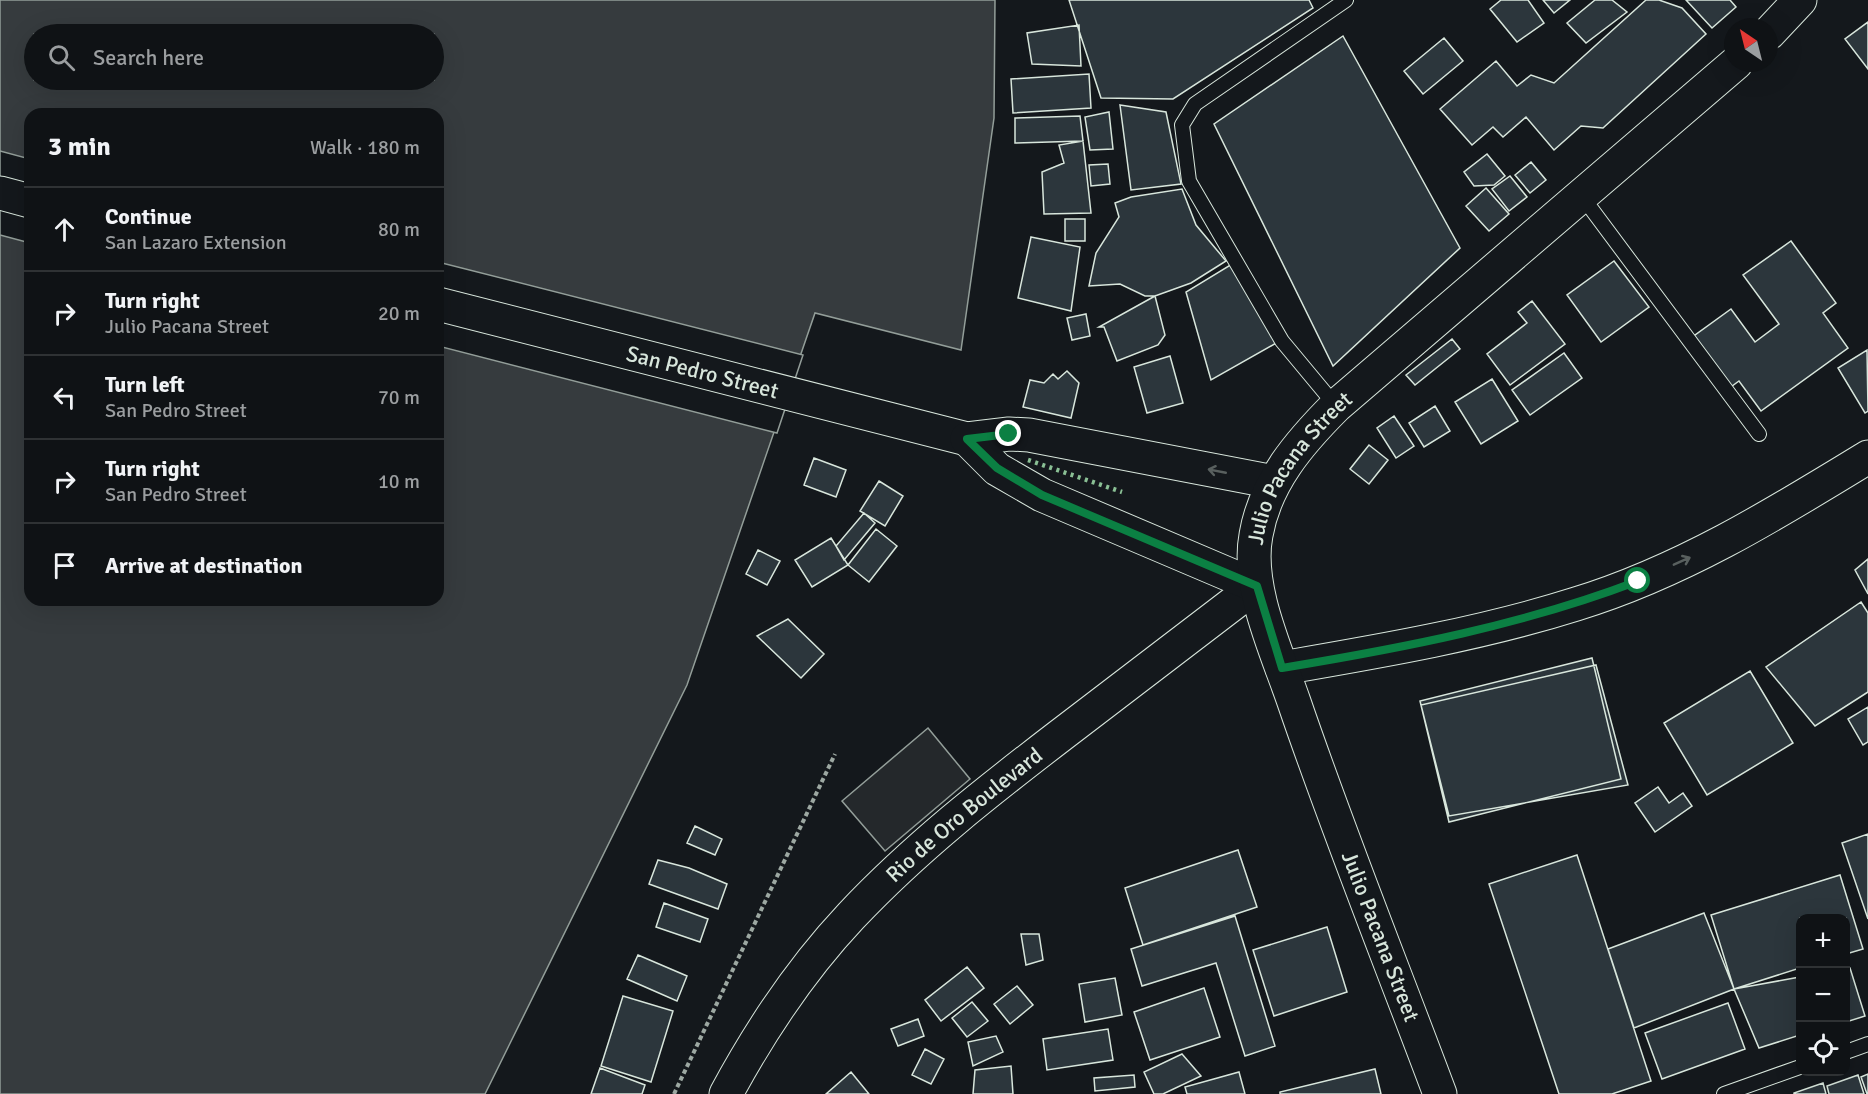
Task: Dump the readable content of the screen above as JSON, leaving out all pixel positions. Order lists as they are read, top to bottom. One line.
{"streets":{"main road":["San Pedro Street","Julio Pacana Street","Rio de Oro Boulevard"]},"crossings":[["San Pedro Street","Julio Pacana Street"],["San Pedro Street","Rio de Oro Boulevard"],["Julio Pacana Street","Rio de Oro Boulevard"]],"north":"top left","page":{"search":"Search here","heading":["3 min","Walk · 180 m"],"list":[["Continue","San Lazaro Extension","80 m"],["Turn right","Julio Pacana Street","20 m"],["Turn left","San Pedro Street","70 m"],["Turn right","San Pedro Street","10 m"],"Arrive at destination"],"map_buttons":["+","−"]}}
